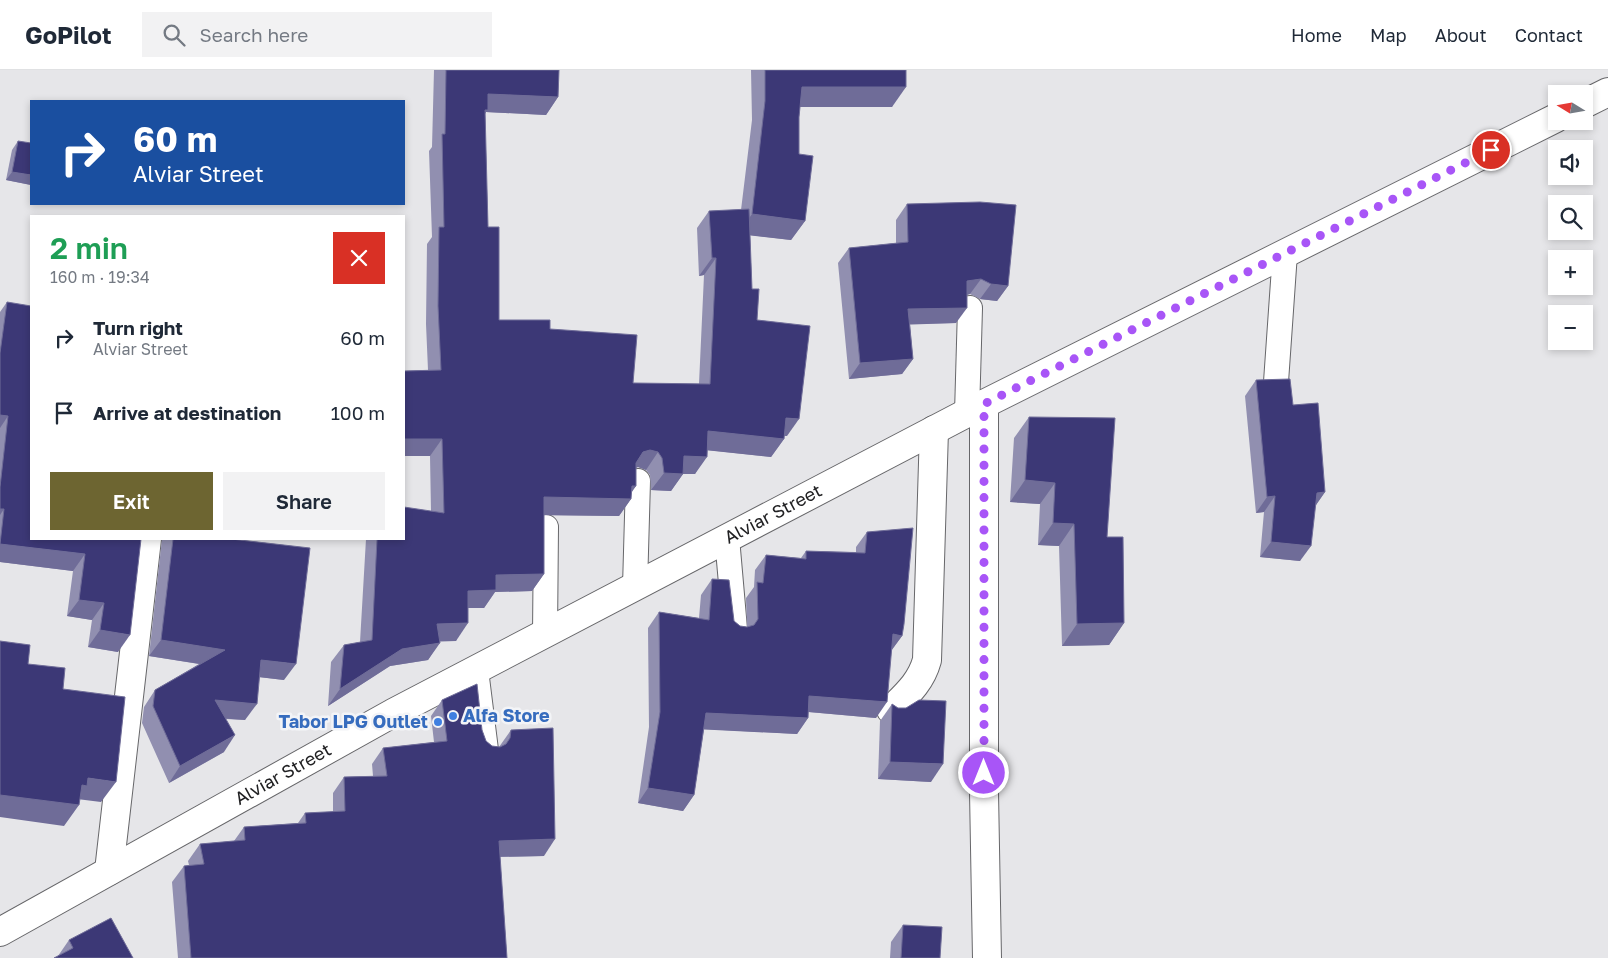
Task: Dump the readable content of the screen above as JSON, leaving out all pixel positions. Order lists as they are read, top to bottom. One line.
{"streets":{"street":["Alviar Street"]},"places":["Alfa Store","Tabor LPG Outlet"],"north":"left","page":{"header":"GoPilot","search":"Search here","nav":["Home","Map","About","Contact"],"map_buttons":["+","−"],"turn":["60 m","Alviar Street"],"heading":["2 min","160 m · 19:34"],"list":[{"name":"Turn right","note":"Alviar Street","value":"60 m"},{"name":"Arrive at destination","value":"100 m"}],"buttons":["Exit","Share"]}}
